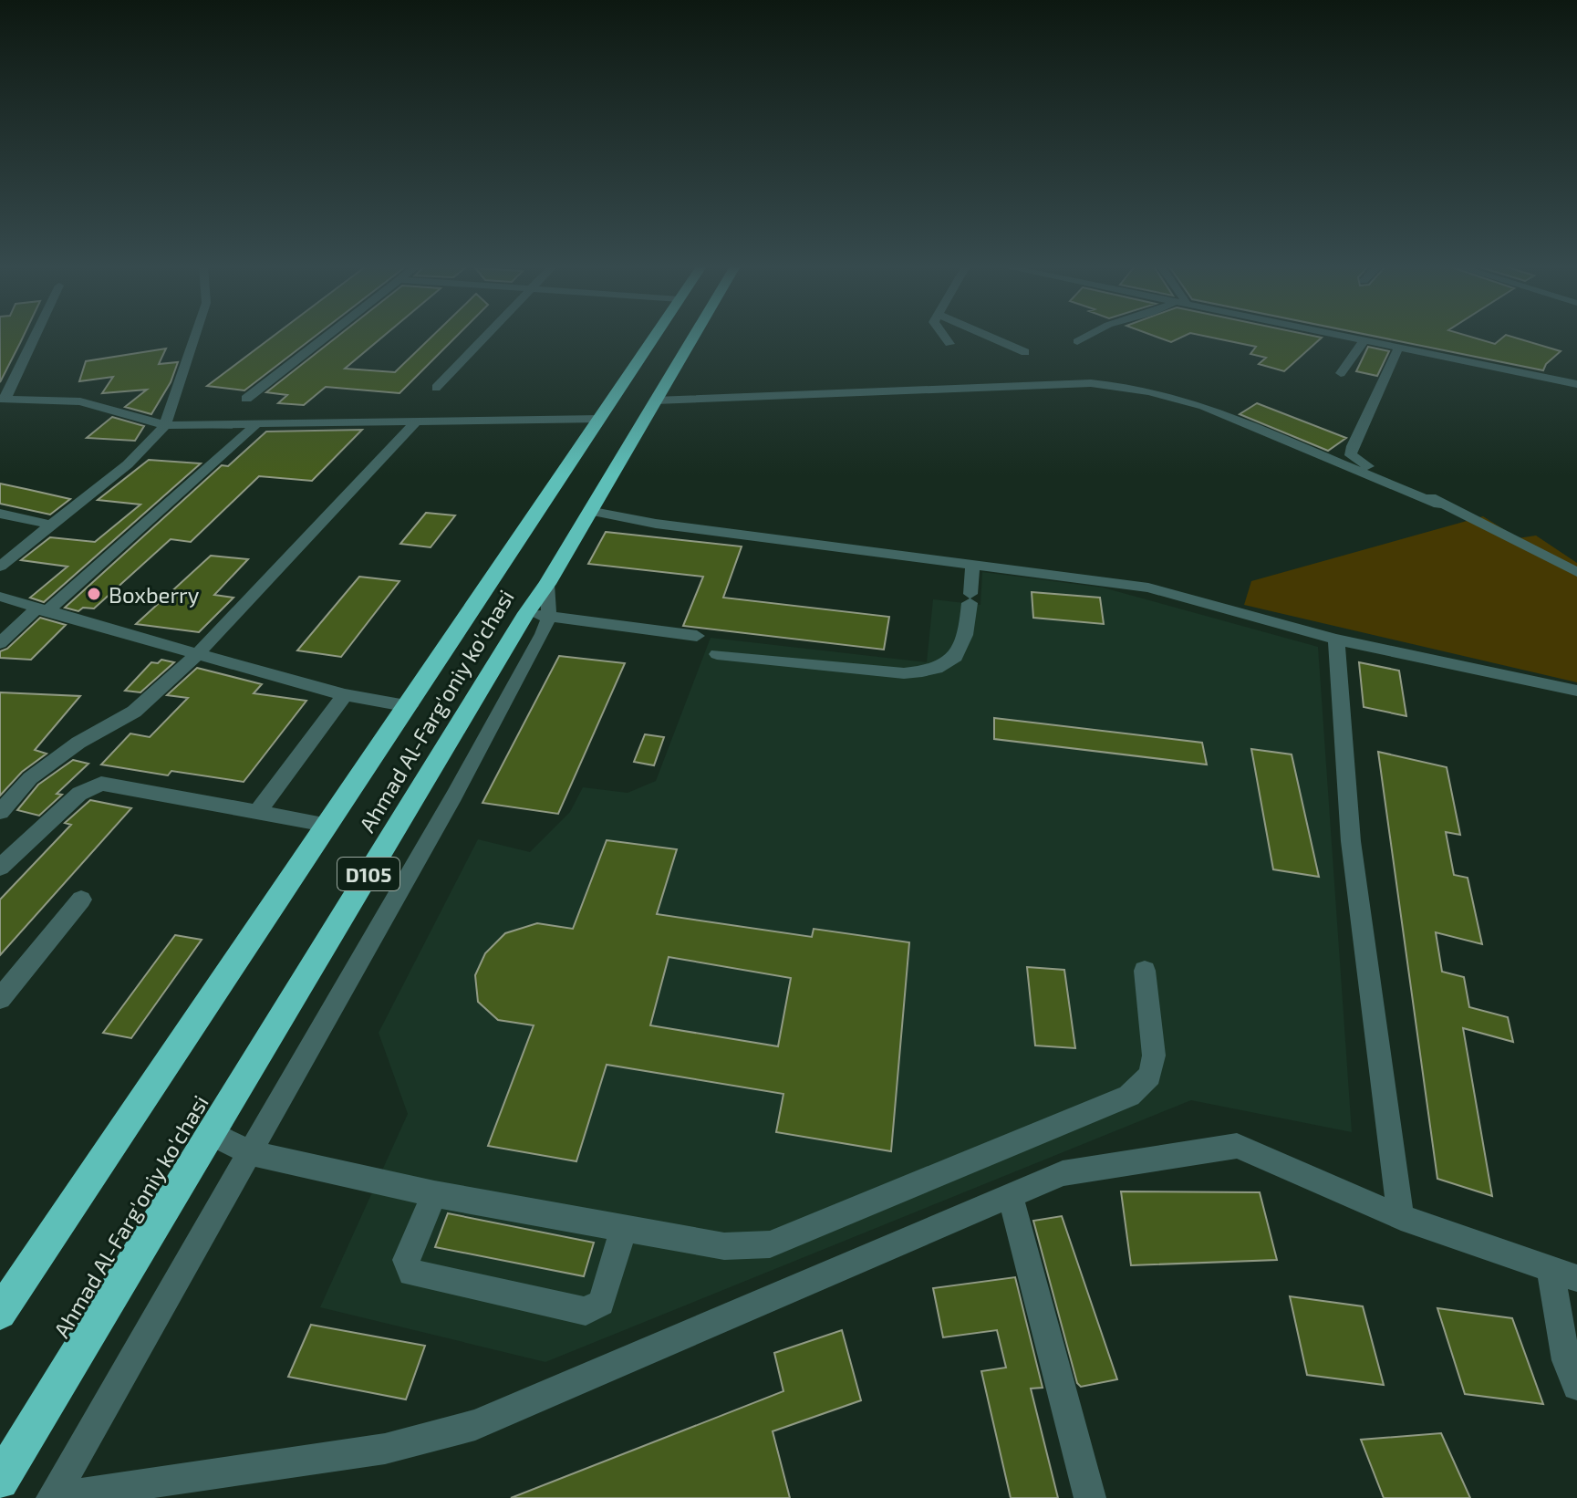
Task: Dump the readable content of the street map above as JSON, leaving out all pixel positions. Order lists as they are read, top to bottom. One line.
{"streets":{"highway":["Ahmad Al-Farg'oniy ko'chasi","D105"]},"places":["Boxberry"]}
